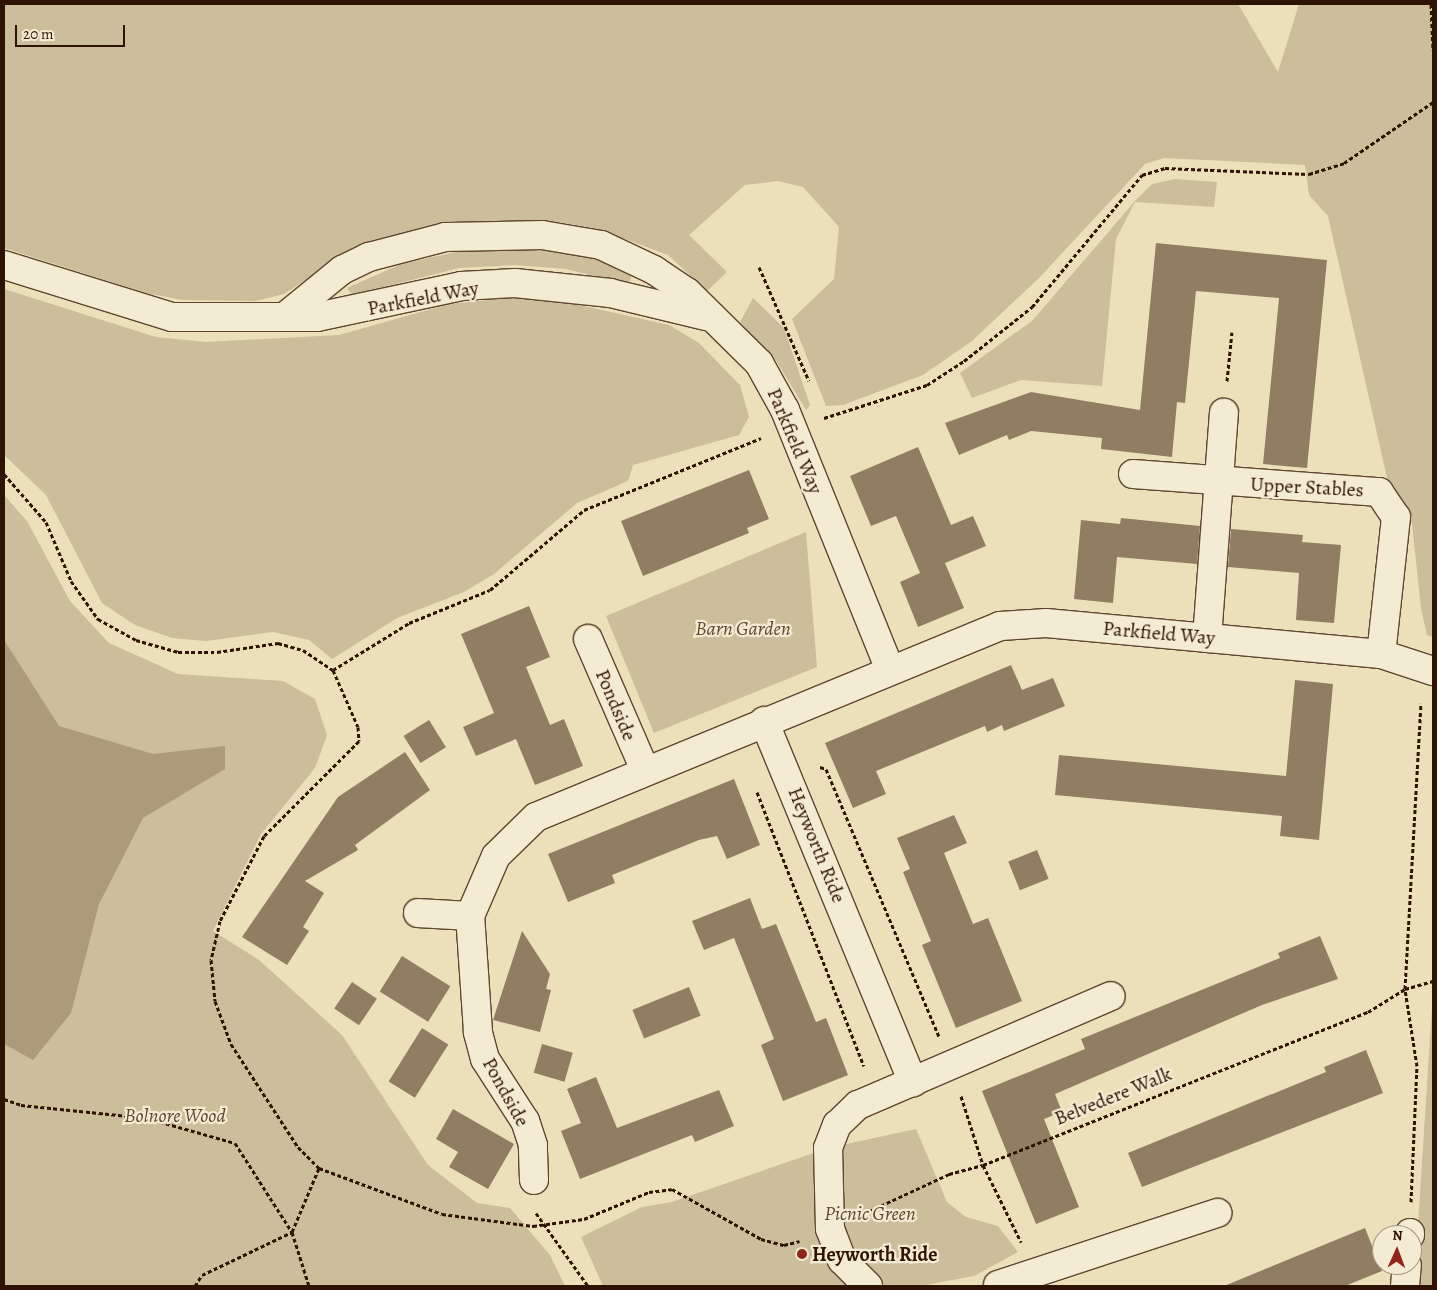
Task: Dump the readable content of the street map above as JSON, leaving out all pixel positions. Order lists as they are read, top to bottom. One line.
{"streets":{"street":["Parkfield Way","Upper Stables","Pondside","Heyworth Ride"],"path":["Belvedere Walk"]},"crossings":[["Parkfield Way","Upper Stables"],["Parkfield Way","Pondside"],["Parkfield Way","Heyworth Ride"],["Pondside","Heyworth Ride"]],"parks":["Barn Garden","Bolnore Wood","Picnic Green"],"places":["Heyworth Ride"],"scale_bar":"20 m","north":"top"}
